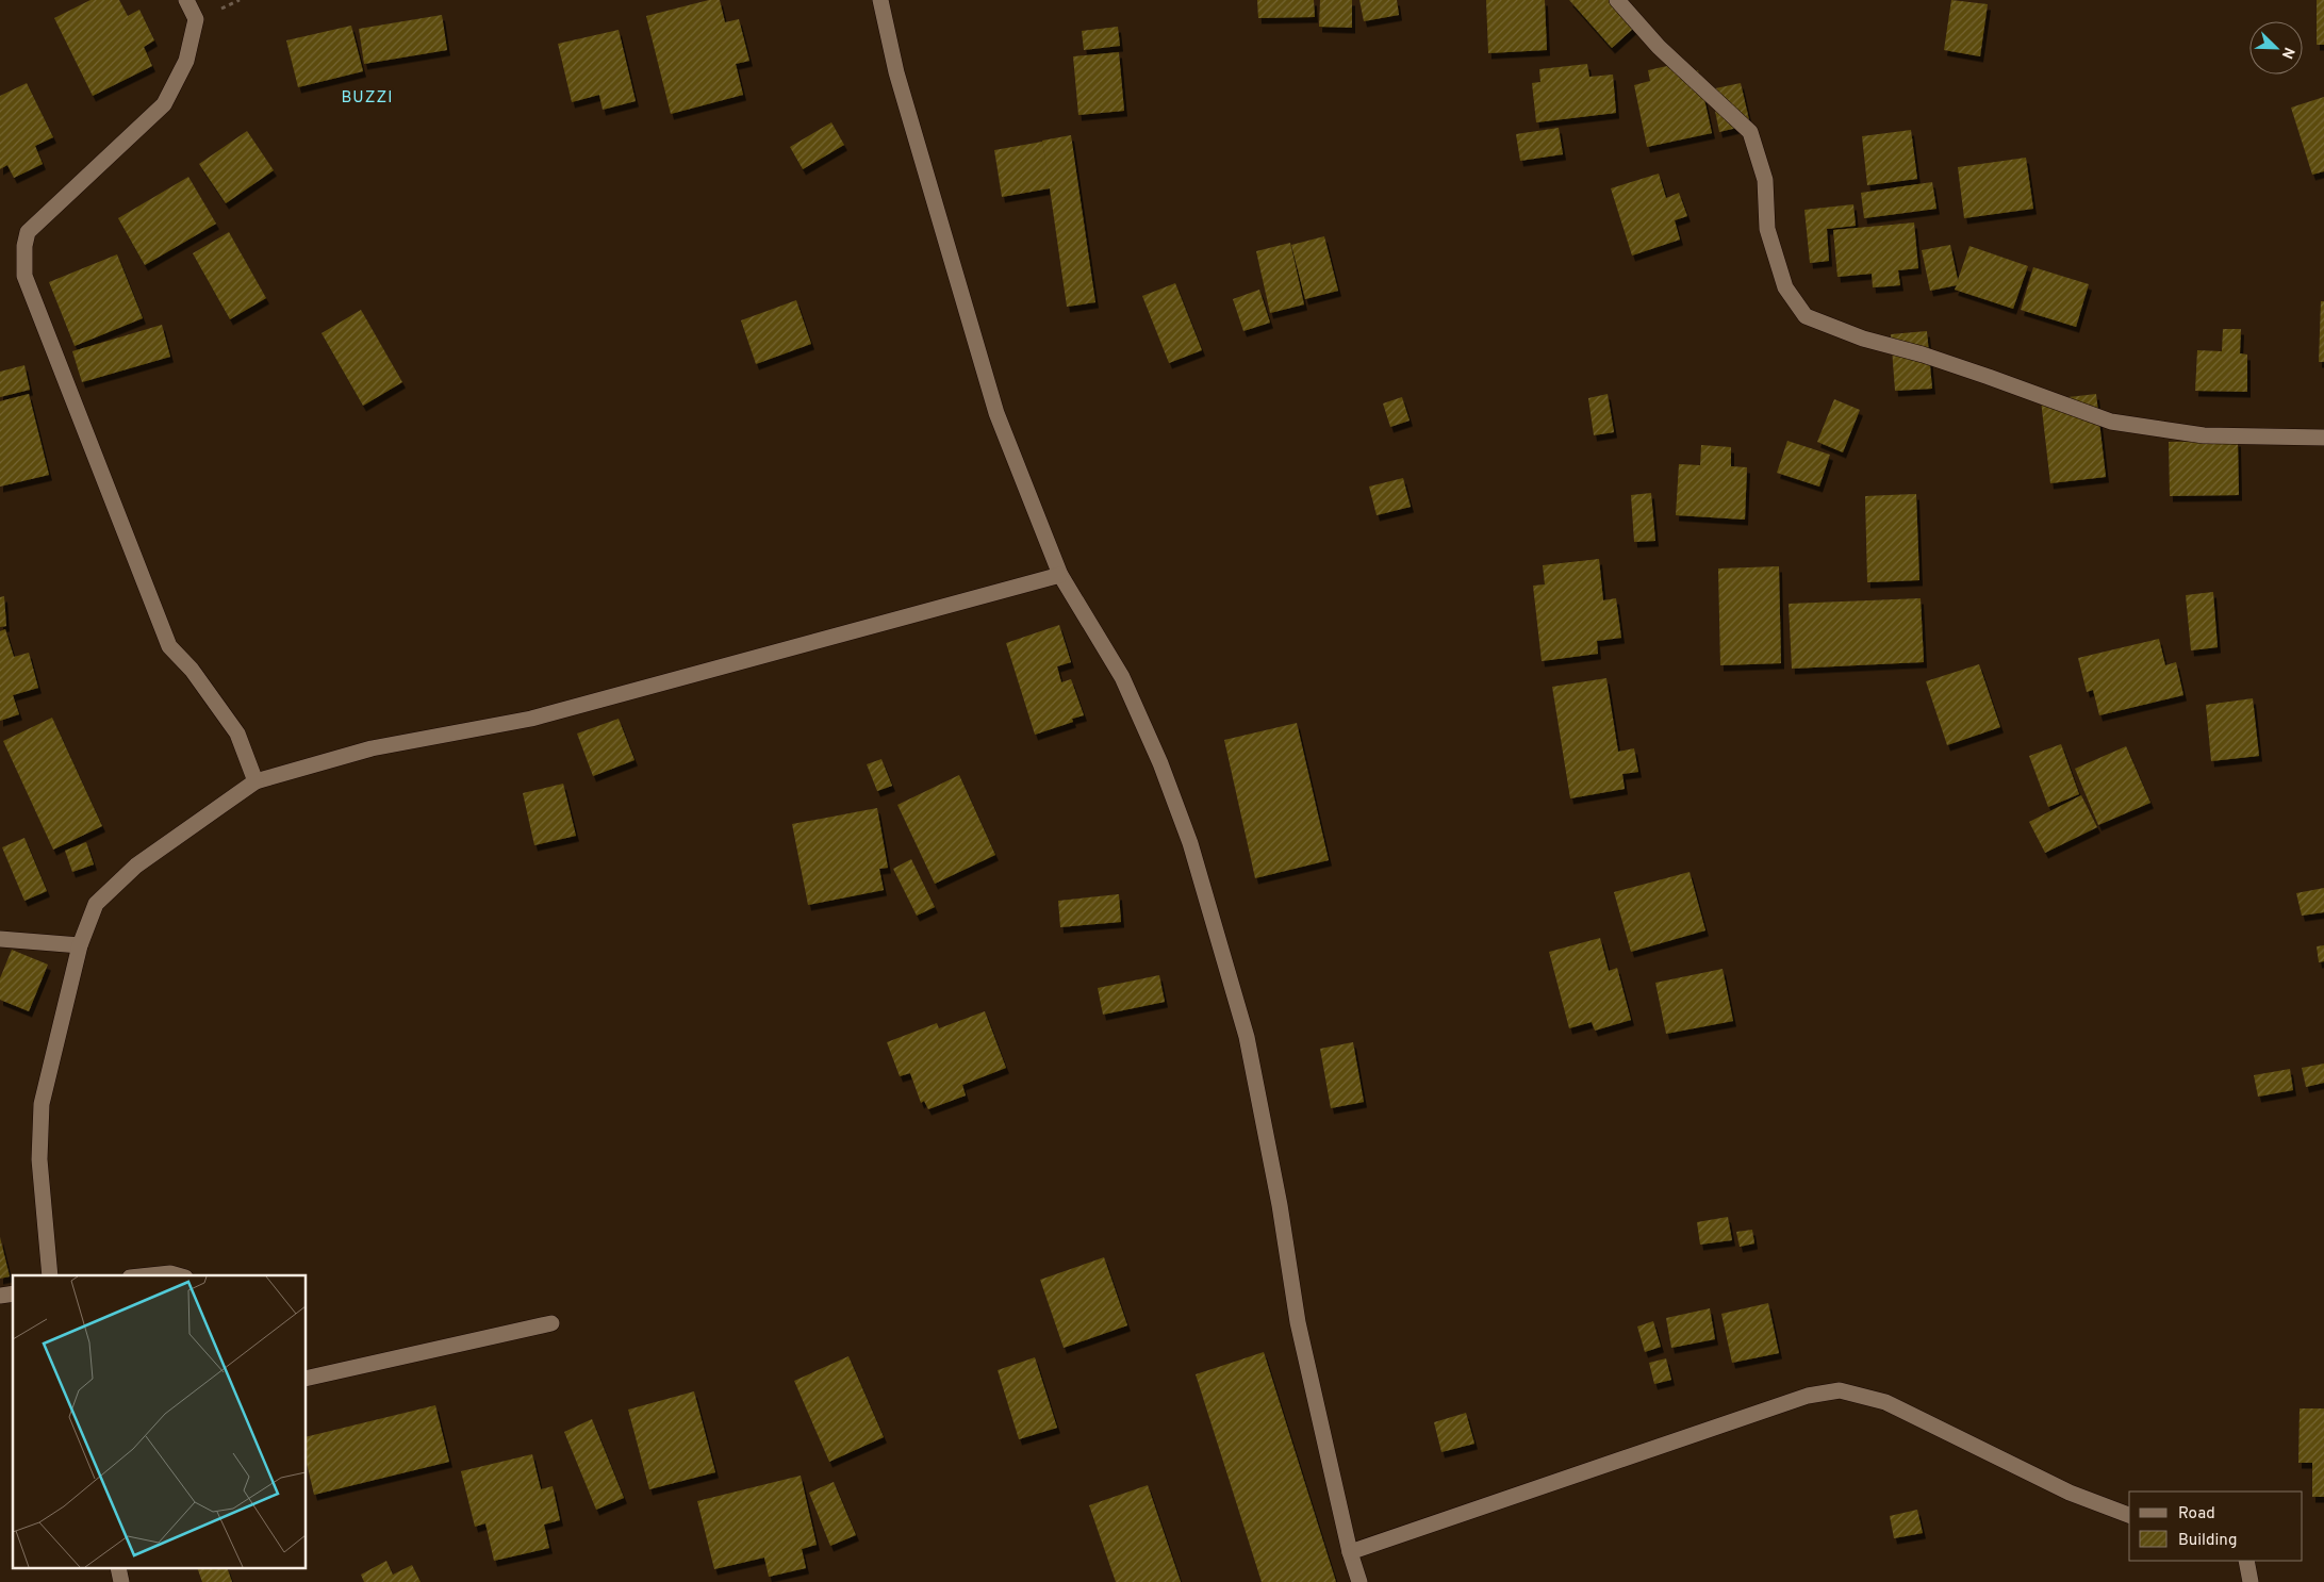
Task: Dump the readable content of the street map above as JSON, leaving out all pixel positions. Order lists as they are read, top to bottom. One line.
{"districts":["BUZZI"],"legend":["Road","Building"],"north":"bottom right"}
